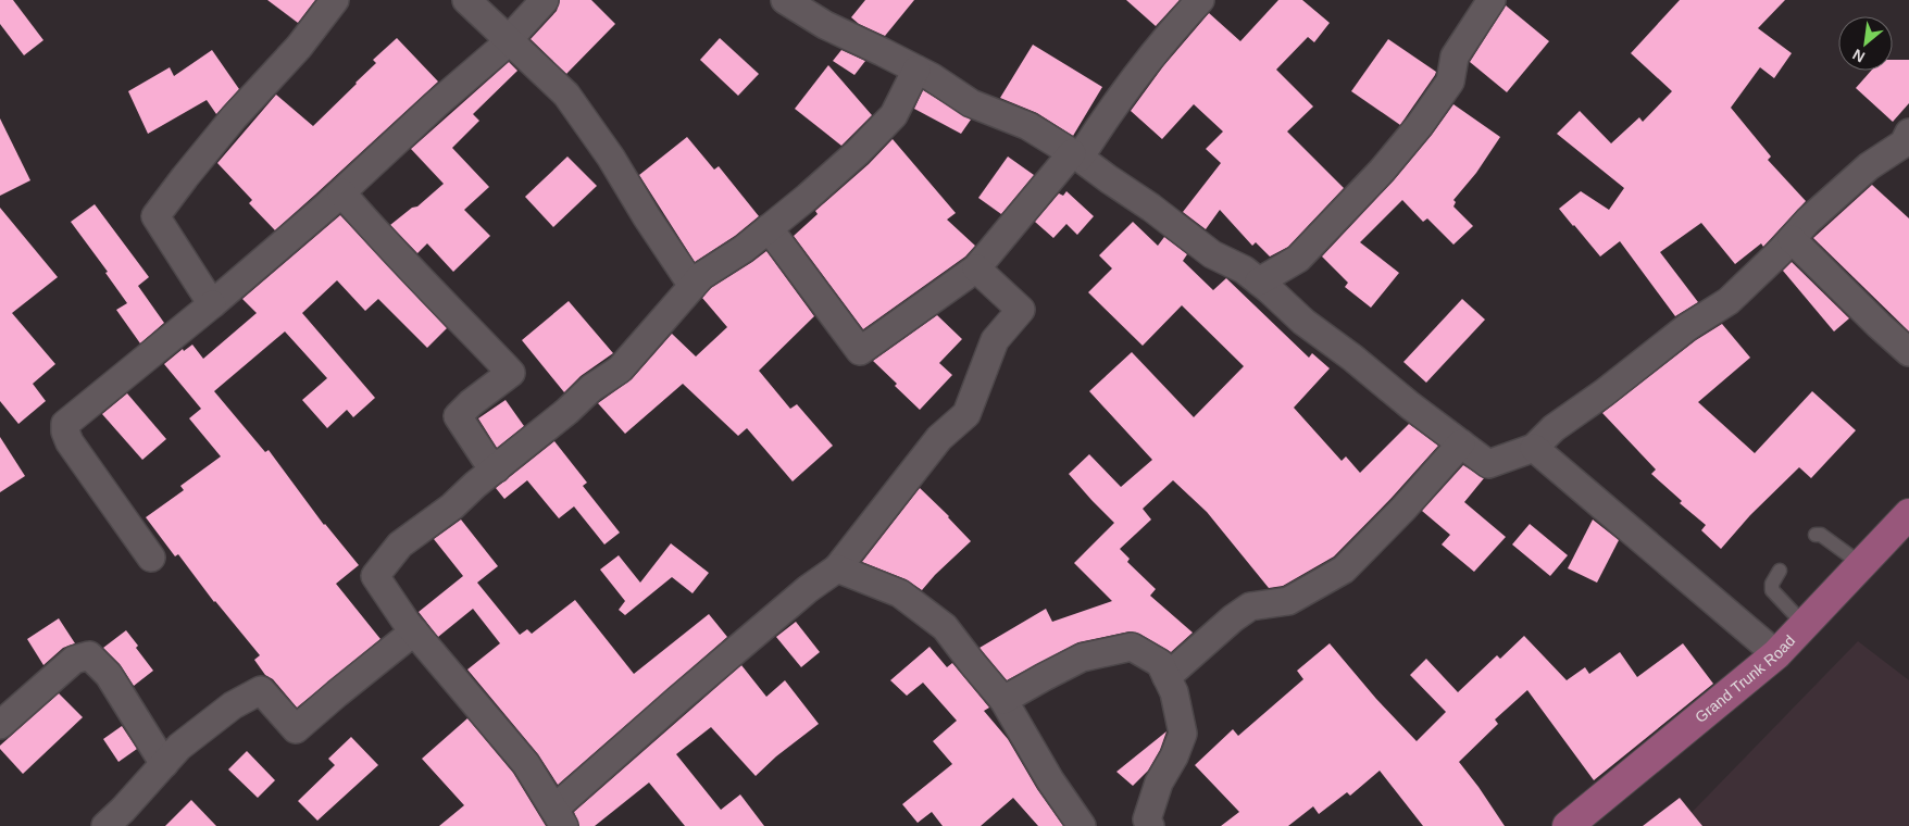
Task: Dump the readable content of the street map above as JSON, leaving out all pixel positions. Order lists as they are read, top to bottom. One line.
{"streets":{"main road":["Grand Trunk Road"]},"north":"bottom left"}
